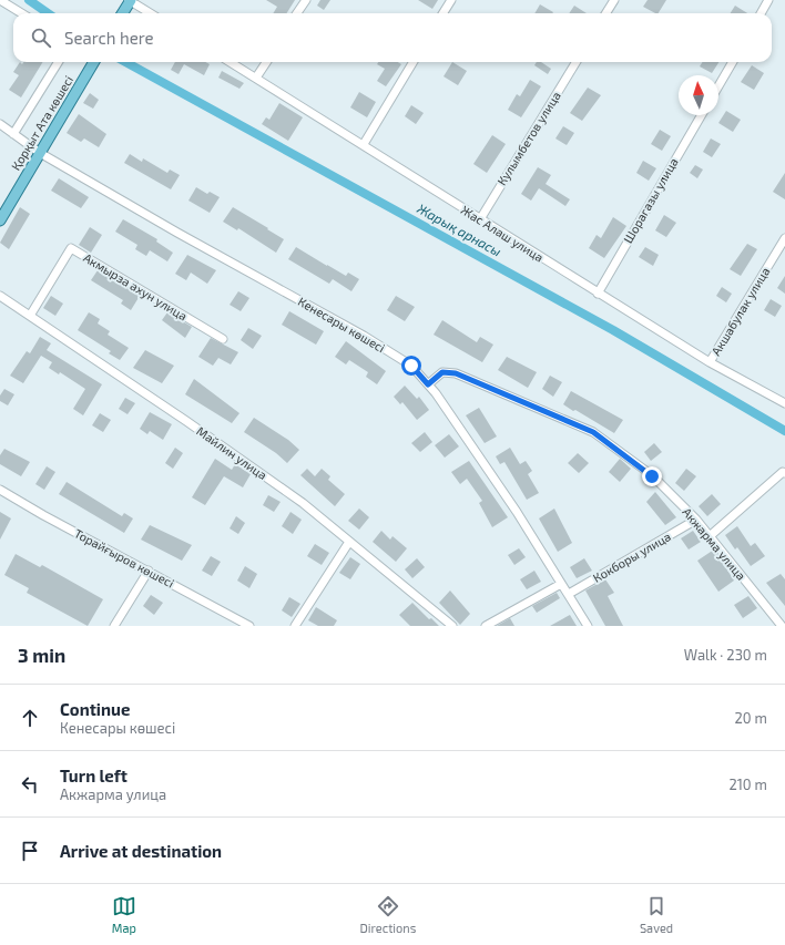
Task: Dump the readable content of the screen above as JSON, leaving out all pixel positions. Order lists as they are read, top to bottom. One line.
{"streets":{"main road":["Қорқыт Ата көшесі"],"street":["Кулымбетов улица","Шорагазы улица","Жас Алаш улица","Акмырза ахун улица","Акшабулак улица","Кенесары көшесі","Майлин улица","Акжарма улица","Кокборы улица","Торайғыров көшесі"]},"crossings":[["Қорқыт Ата көшесі","Кенесары көшесі"],["Кулымбетов улица","Жас Алаш улица"],["Шорагазы улица","Жас Алаш улица"],["Жас Алаш улица","Акшабулак улица"],["Акмырза ахун улица","Майлин улица"],["Кенесары көшесі","Акжарма улица"],["Кенесары көшесі","Кокборы улица"],["Акжарма улица","Кокборы улица"]],"water":["Жарық арнасы"],"north":"top","page":{"search":"Search here","heading":["3 min","Walk · 230 m"],"list":[["Continue","Кенесары көшесі","20 m"],["Turn left","Акжарма улица","210 m"],"Arrive at destination"],"nav":["Map","Directions","Saved"]}}
